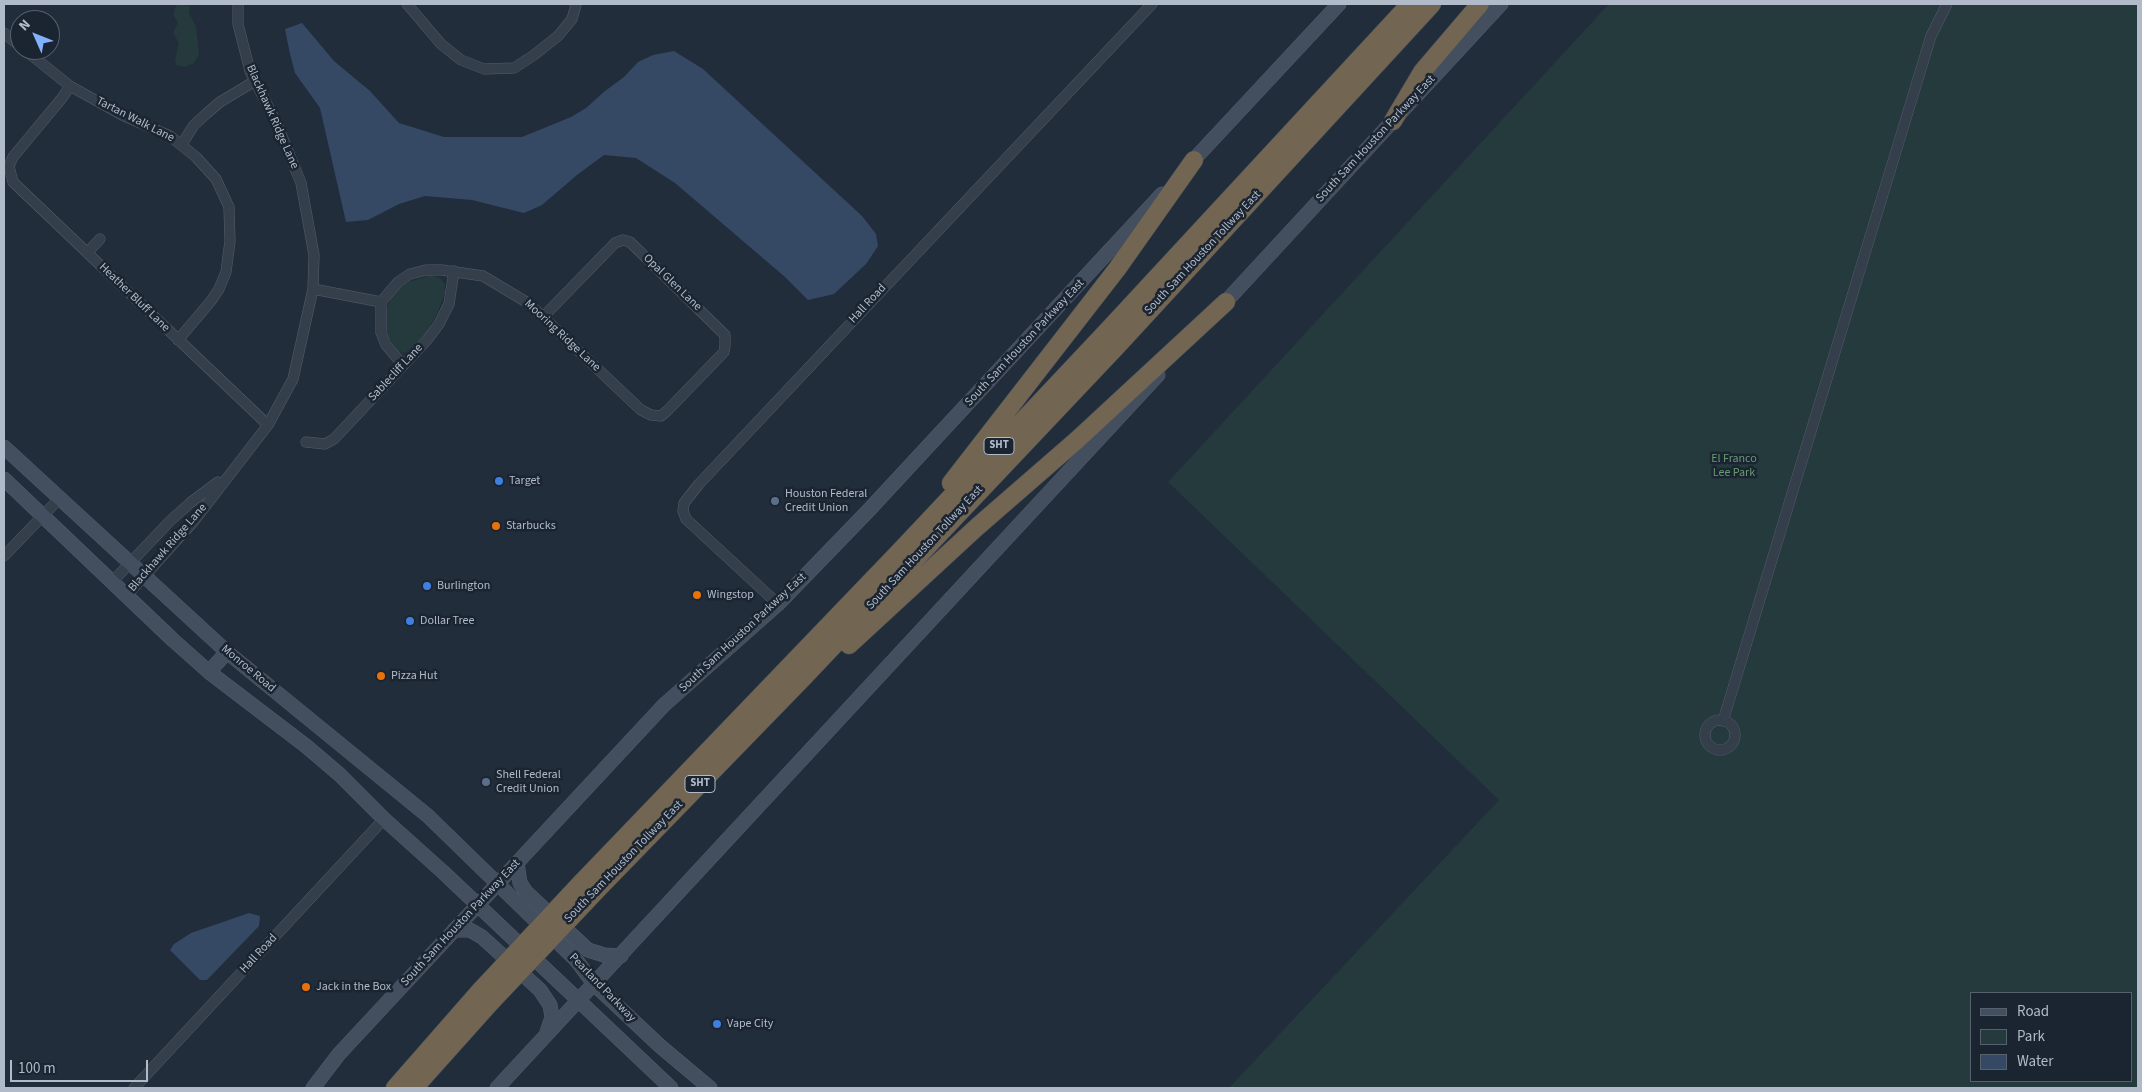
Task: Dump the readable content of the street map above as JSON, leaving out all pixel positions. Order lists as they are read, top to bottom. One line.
{"streets":{"highway":["South Sam Houston Tollway East","SHT"],"main road":["South Sam Houston Parkway East","Monroe Road","Pearland Parkway"],"street":["Blackhawk Ridge Lane","Tartan Walk Lane","Opal Glen Lane","Heather Bluff Lane","Hall Road","Mooring Ridge Lane","Sablecliff Lane"]},"crossings":[["Blackhawk Ridge Lane","Heather Bluff Lane"],["Blackhawk Ridge Lane","Monroe Road"],["Tartan Walk Lane","Heather Bluff Lane"],["South Sam Houston Parkway East","Hall Road"],["South Sam Houston Parkway East","Monroe Road"],["South Sam Houston Parkway East","Pearland Parkway"],["Opal Glen Lane","Mooring Ridge Lane"],["Hall Road","Monroe Road"],["Mooring Ridge Lane","Sablecliff Lane"],["Monroe Road","Pearland Parkway"]],"parks":["El Franco Lee Park"],"places":["Target","Houston Federal Credit Union","Starbucks","Burlington","Wingstop","Dollar Tree","Pizza Hut","Shell Federal Credit Union","Jack in the Box","Vape City"],"legend":["Road","Park","Water"],"scale_bar":"100 m","north":"top left"}
